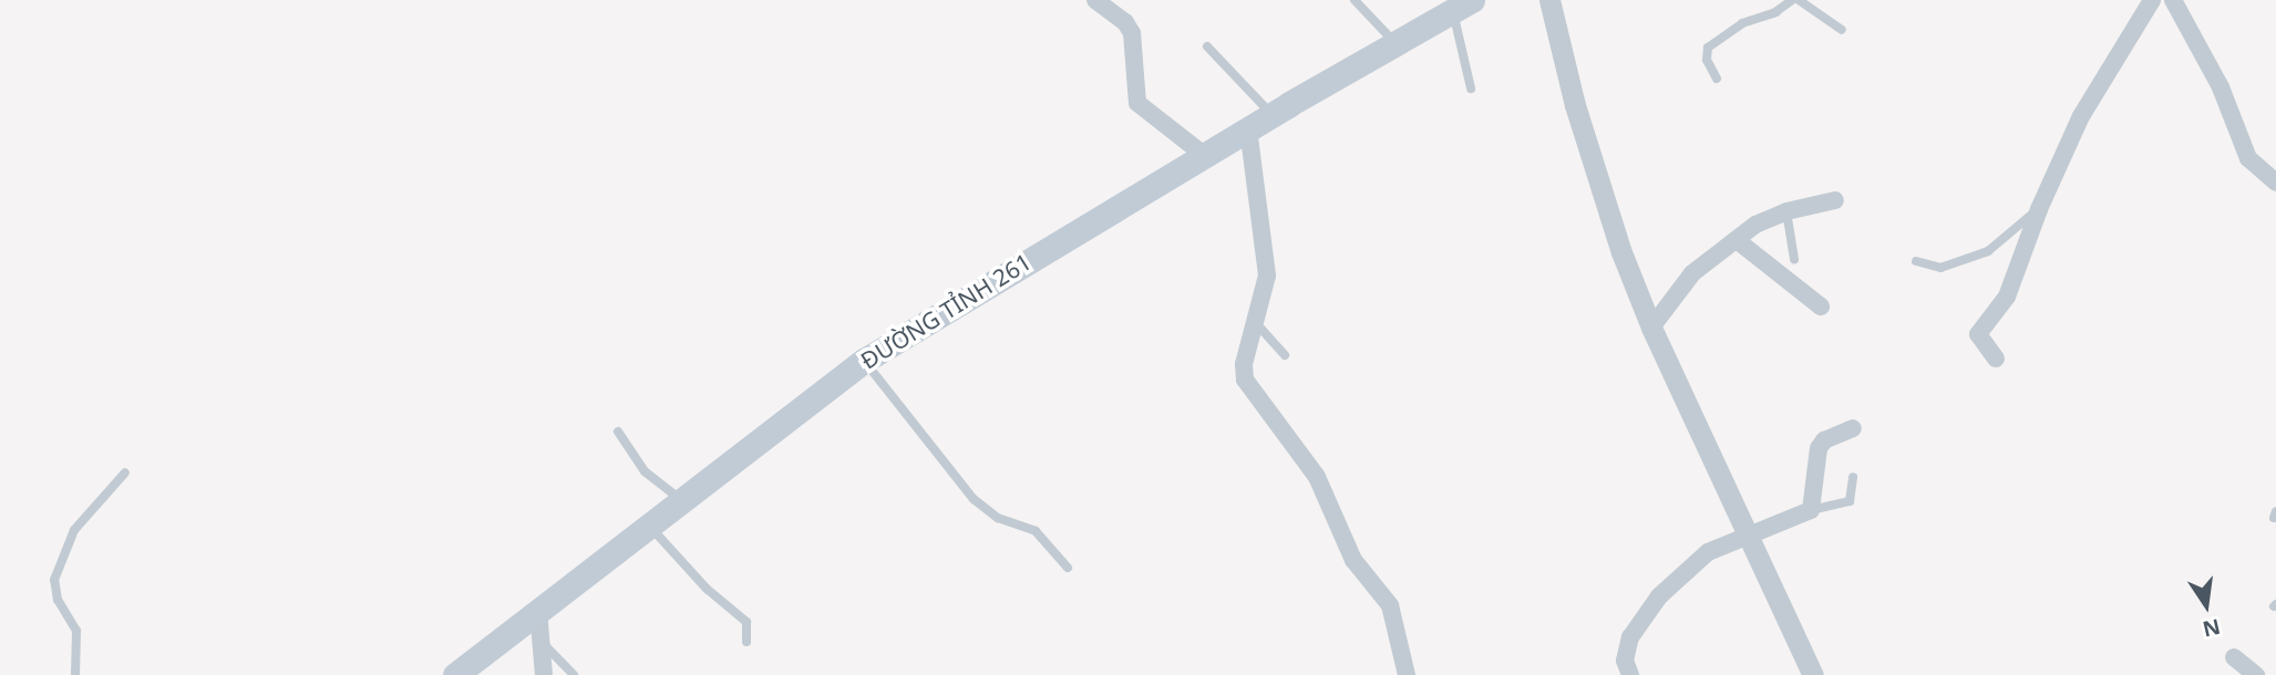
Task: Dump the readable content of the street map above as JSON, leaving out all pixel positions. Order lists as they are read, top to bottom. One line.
{"streets":{"main road":["ĐƯỜNG TỈNH 261"]},"north":"bottom"}
